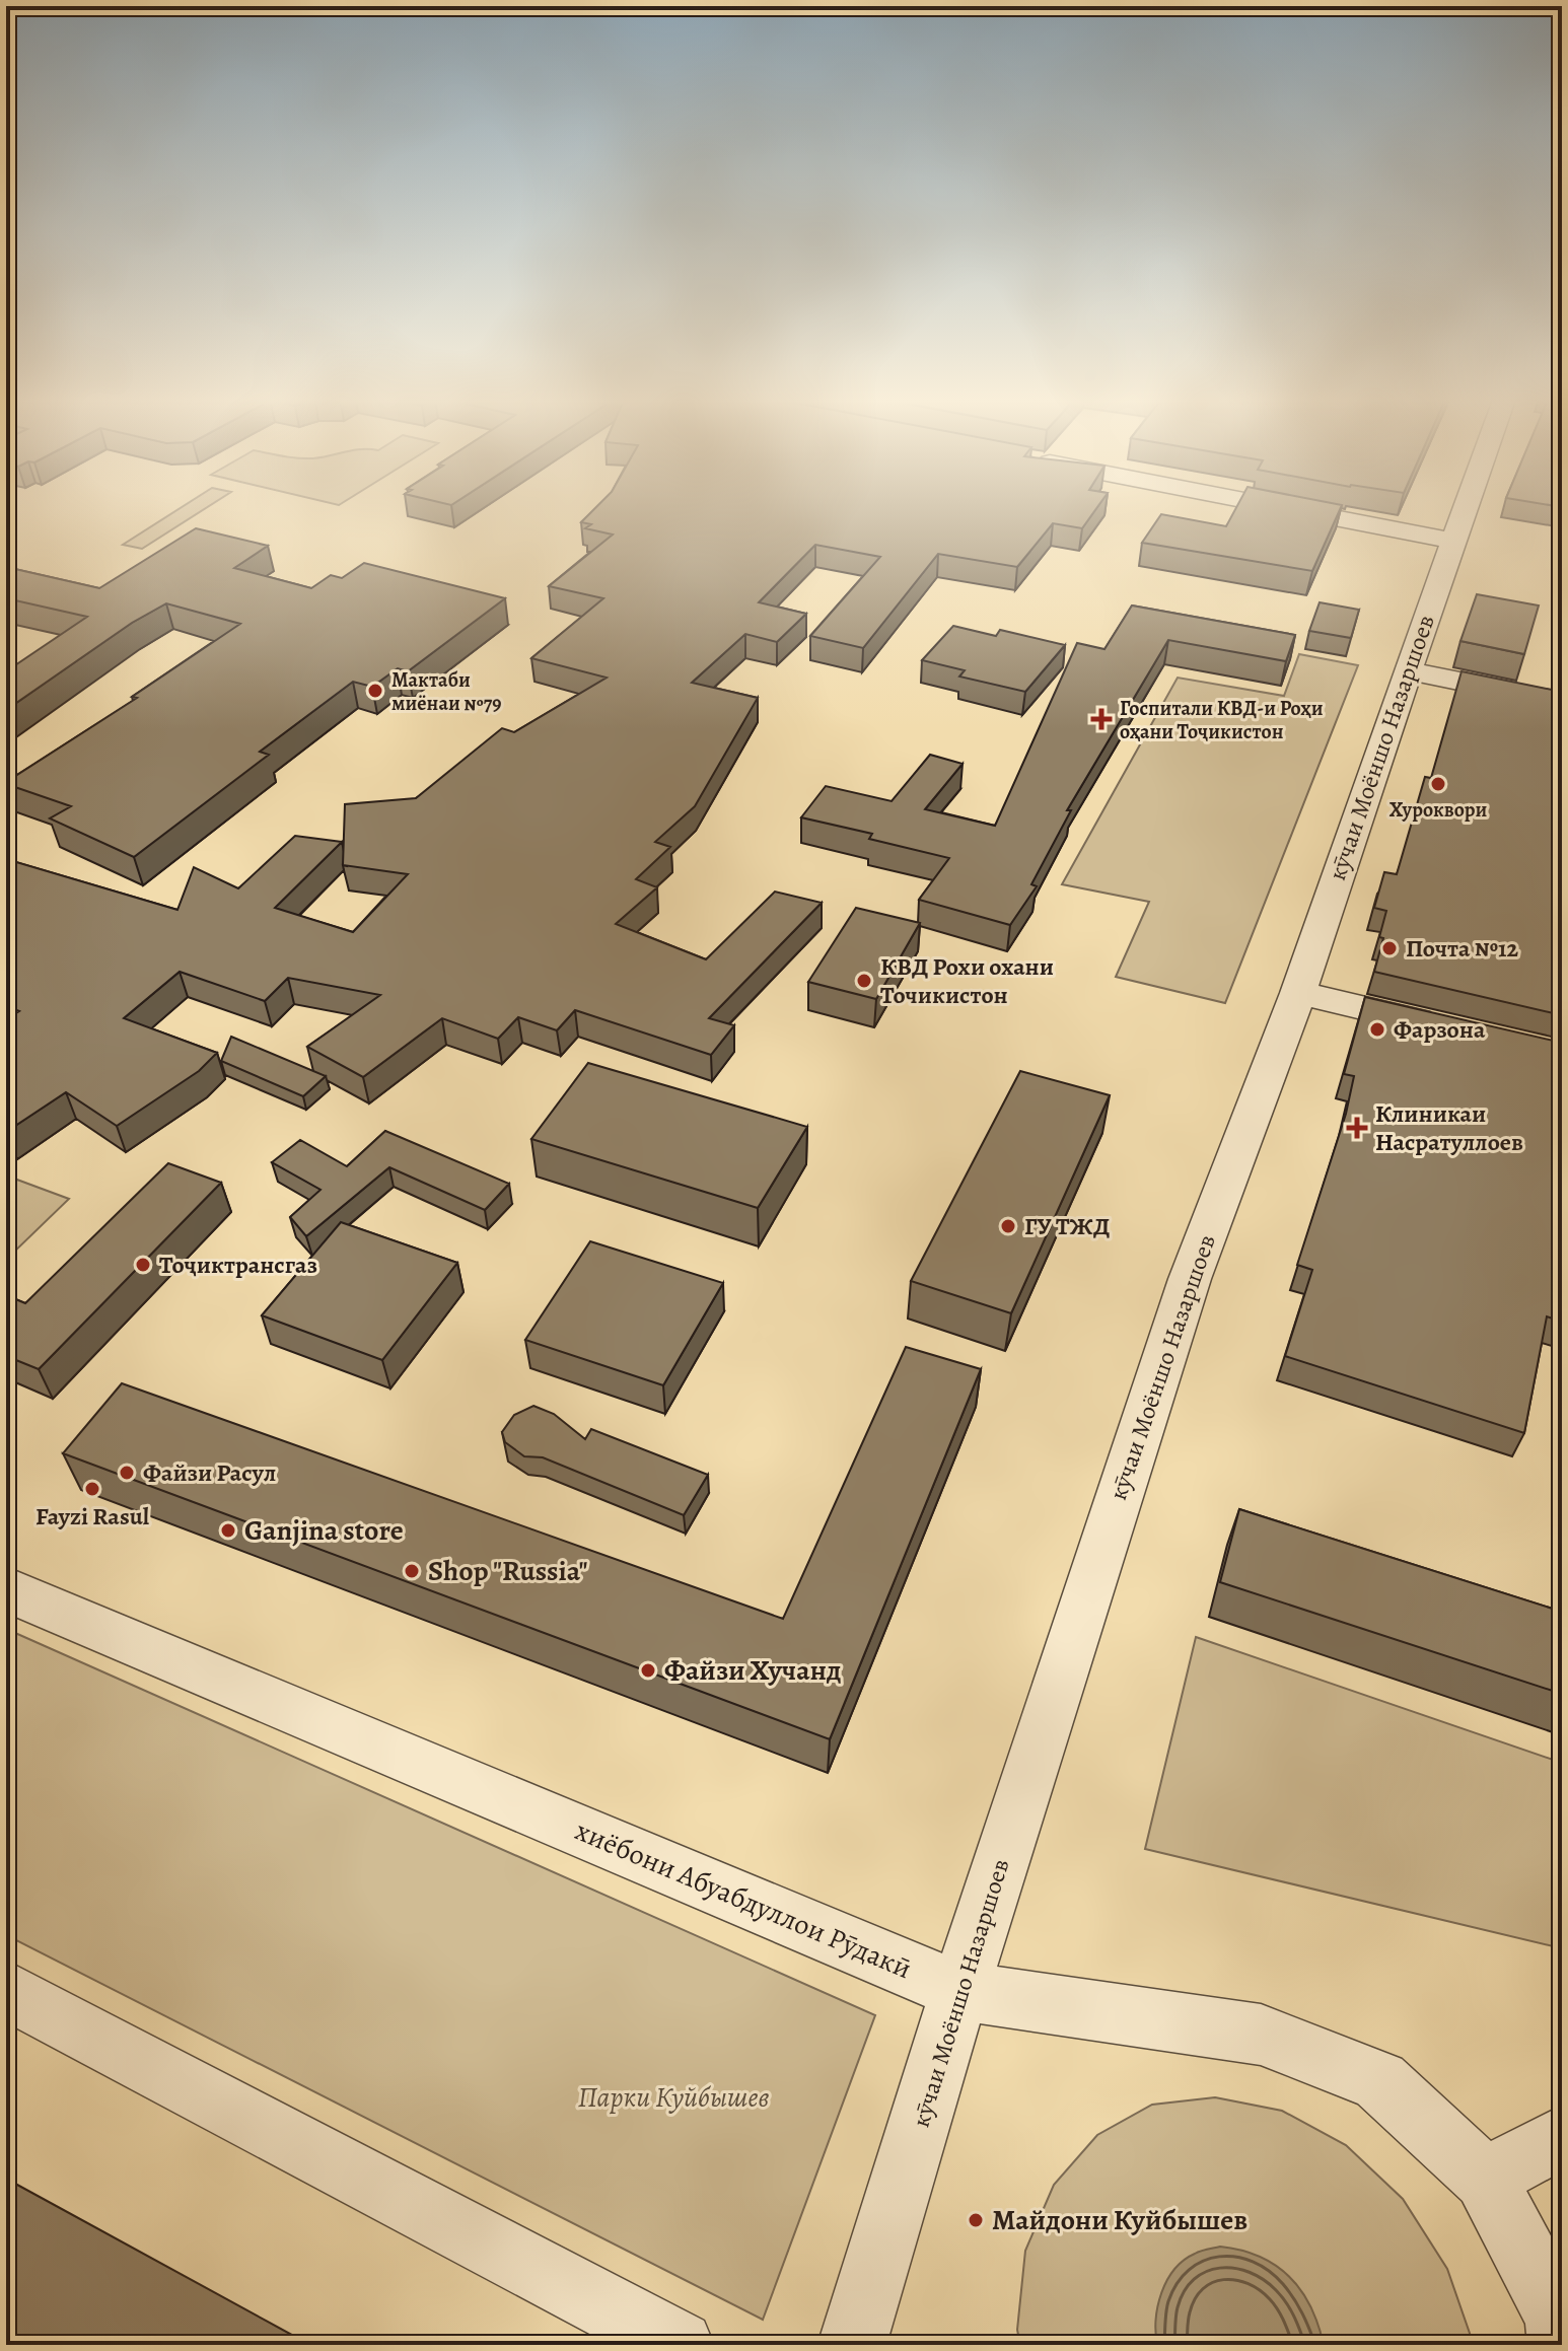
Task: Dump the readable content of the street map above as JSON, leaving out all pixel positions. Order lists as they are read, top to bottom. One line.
{"streets":{"street":["кӯчаи Моёншо Назаршоев","хиёбони Абуабдуллои Рӯдакӣ"]},"crossings":[["кӯчаи Моёншо Назаршоев","хиёбони Абуабдуллои Рӯдакӣ"]],"parks":["Парки Куйбышев"],"places":{"other":["Мактаби миёнаи №79","Хуроквори","Почта №12","КВД Рохи охани Точикистон","Фарзона","ГУ ТЖД","Тоҷиктрансгаз","Файзи Расул","Fayzi Rasul","Ganjina store","Shop \"Russia\"","Файзи Хучанд","Майдони Куйбышев"],"health":["Госпитали КВД-и Роҳи оҳани Тоҷикистон","Клиникаи Насратуллоев"]}}
